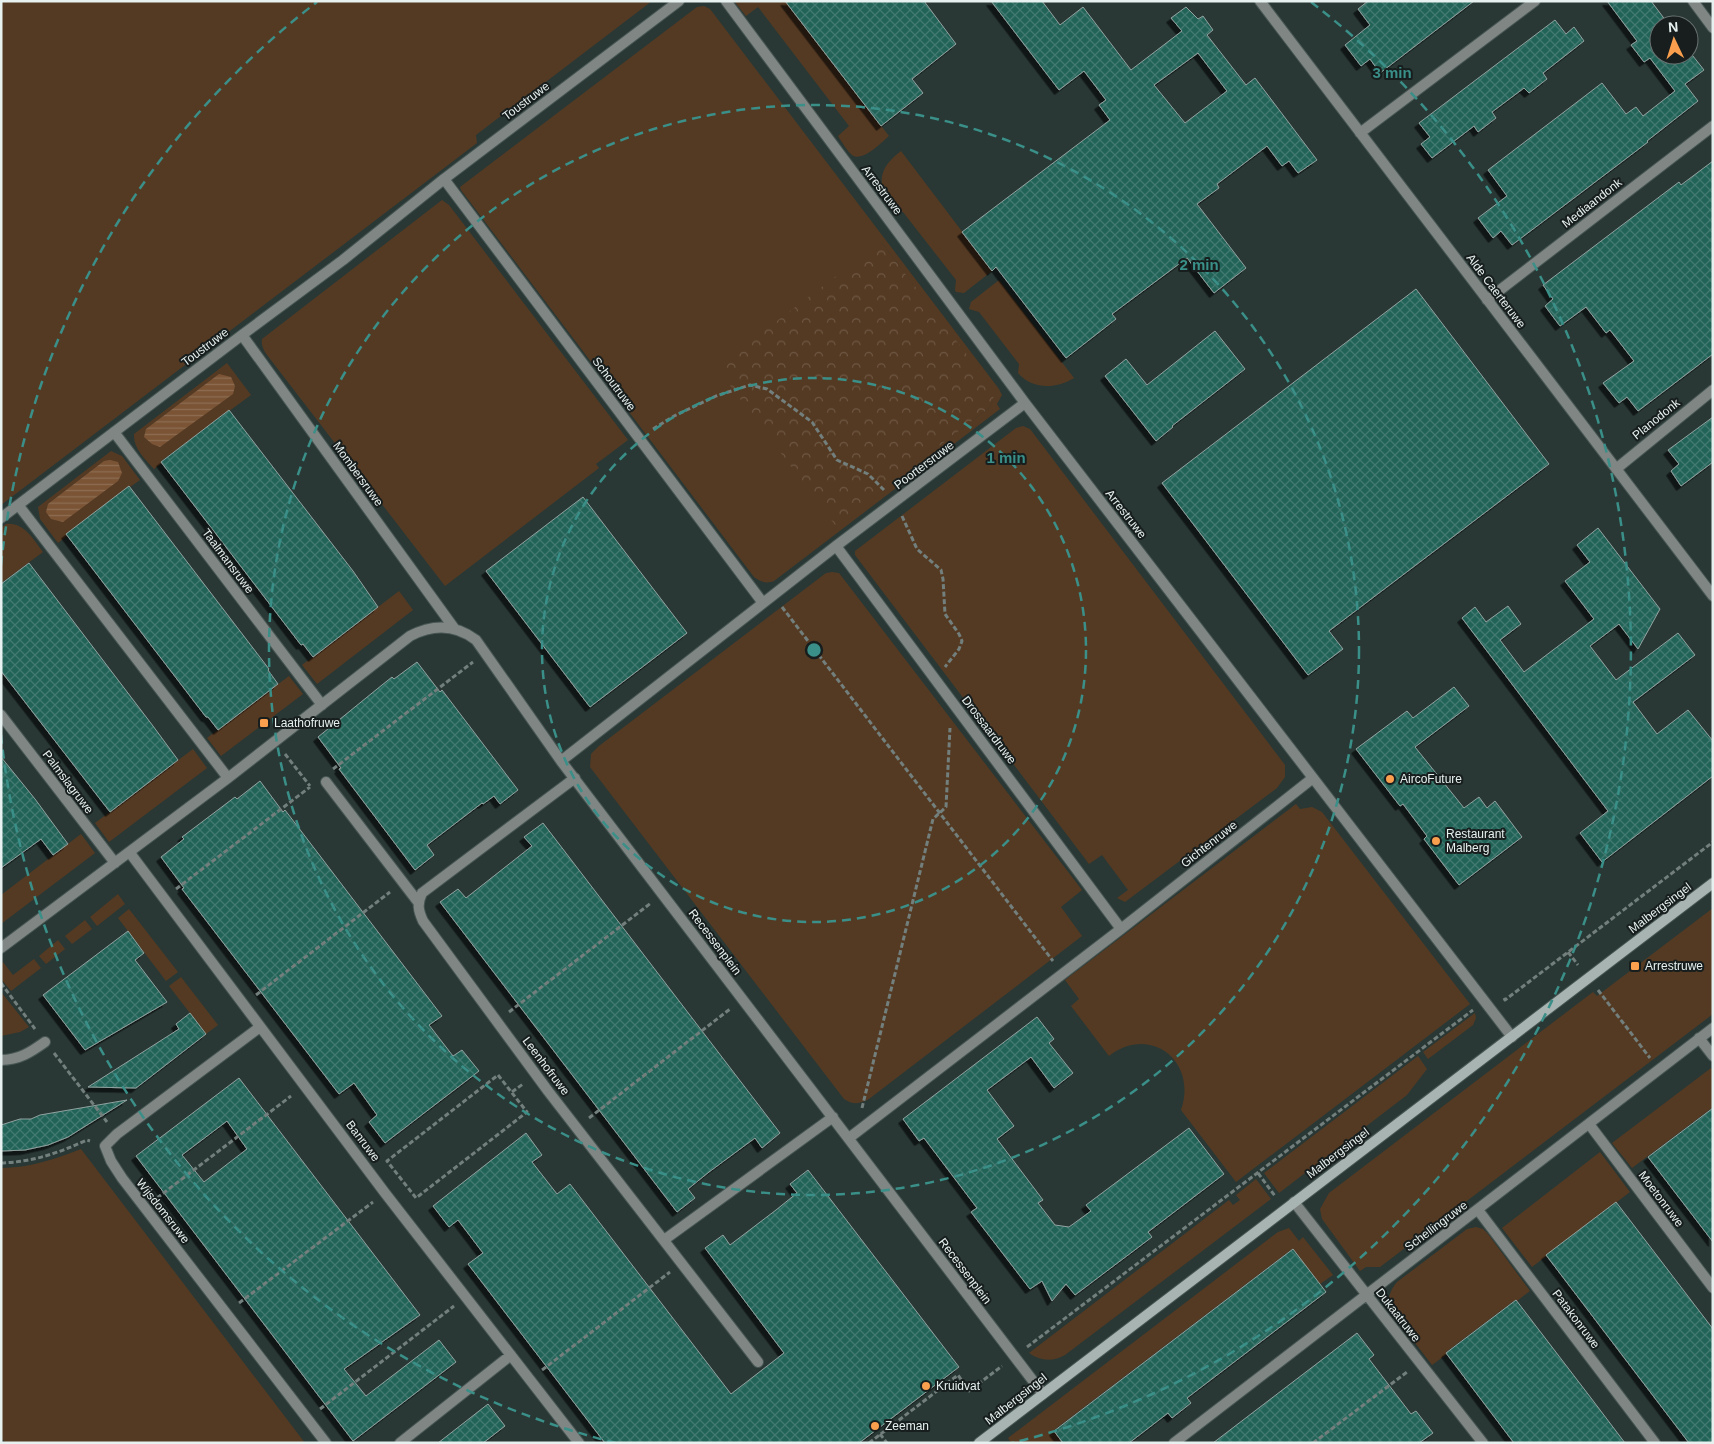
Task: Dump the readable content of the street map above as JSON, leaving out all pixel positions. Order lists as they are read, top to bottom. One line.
{"streets":{"street":["Toustruwe","Arrestruwe","Mediaandonk","Alde Caerteruwe","Schoutruwe","Planodonk","Poortersruwe","Mombersruwe","Taalmansruwe","Drossaardruwe","Palmslagruwe","Gichtenruwe","Malbergsingel","Recessenplein","Leenhofruwe","Banruwe","Moetonruwe","Wijsdomsruwe","Schellingruwe","Dukaatruwe","Patakonruwe"]},"crossings":[["Toustruwe","Schoutruwe"],["Toustruwe","Mombersruwe"],["Toustruwe","Taalmansruwe"],["Arrestruwe","Poortersruwe"],["Arrestruwe","Gichtenruwe"],["Arrestruwe","Malbergsingel"],["Mediaandonk","Alde Caerteruwe"],["Alde Caerteruwe","Planodonk"],["Poortersruwe","Drossaardruwe"],["Mombersruwe","Recessenplein"],["Drossaardruwe","Gichtenruwe"],["Malbergsingel","Recessenplein"],["Malbergsingel","Dukaatruwe"],["Moetonruwe","Schellingruwe"],["Schellingruwe","Dukaatruwe"],["Schellingruwe","Patakonruwe"]],"places":{"transit":["Laathofruwe","Arrestruwe"],"other":["AircoFuture","Restaurant Malberg","Kruidvat","Zeeman"]},"north":"top","rings":["3 min","2 min","1 min"]}
